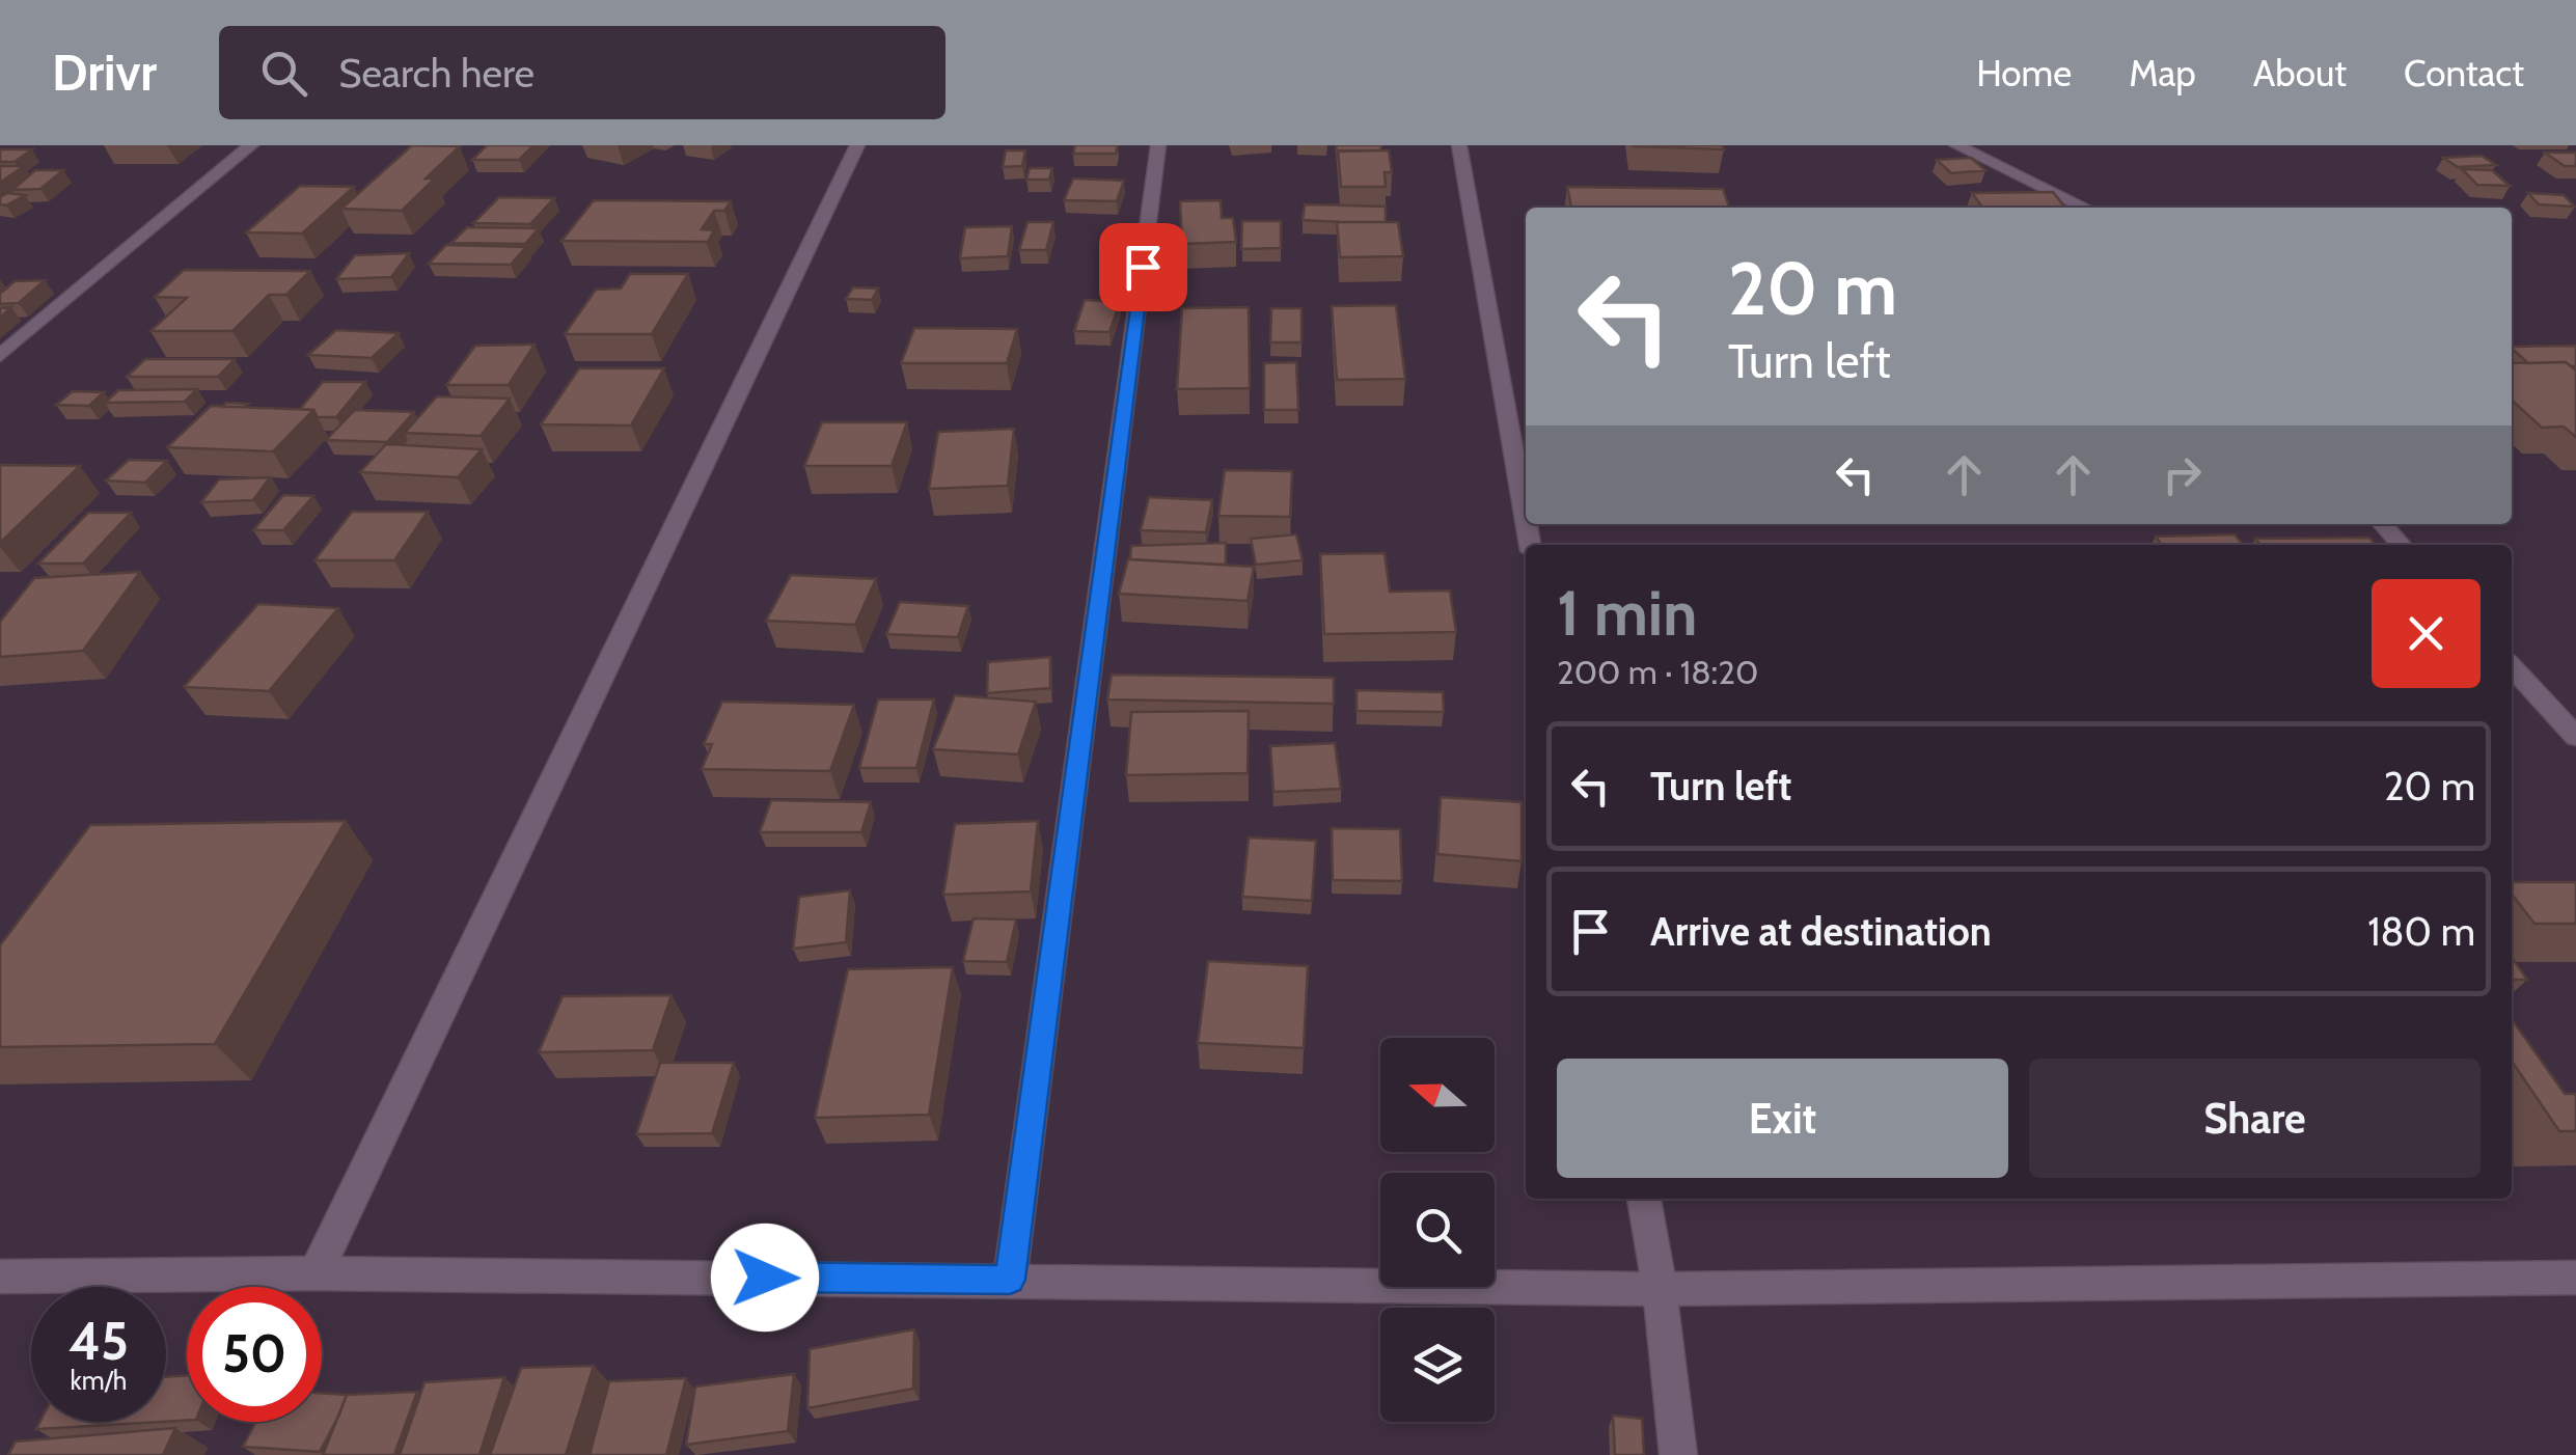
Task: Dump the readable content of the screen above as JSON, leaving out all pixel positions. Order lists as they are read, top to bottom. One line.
{"north":"left","page":{"header":"Drivr","search":"Search here","nav":["Home","Map","About","Contact"],"turn":["20 m","Turn left"],"heading":["1 min","200 m · 18:20"],"list":[{"name":"Turn left","value":"20 m"},{"name":"Arrive at destination","value":"180 m"}],"buttons":["Exit","Share"],"speed":"45 km/h","limit":"50"}}
